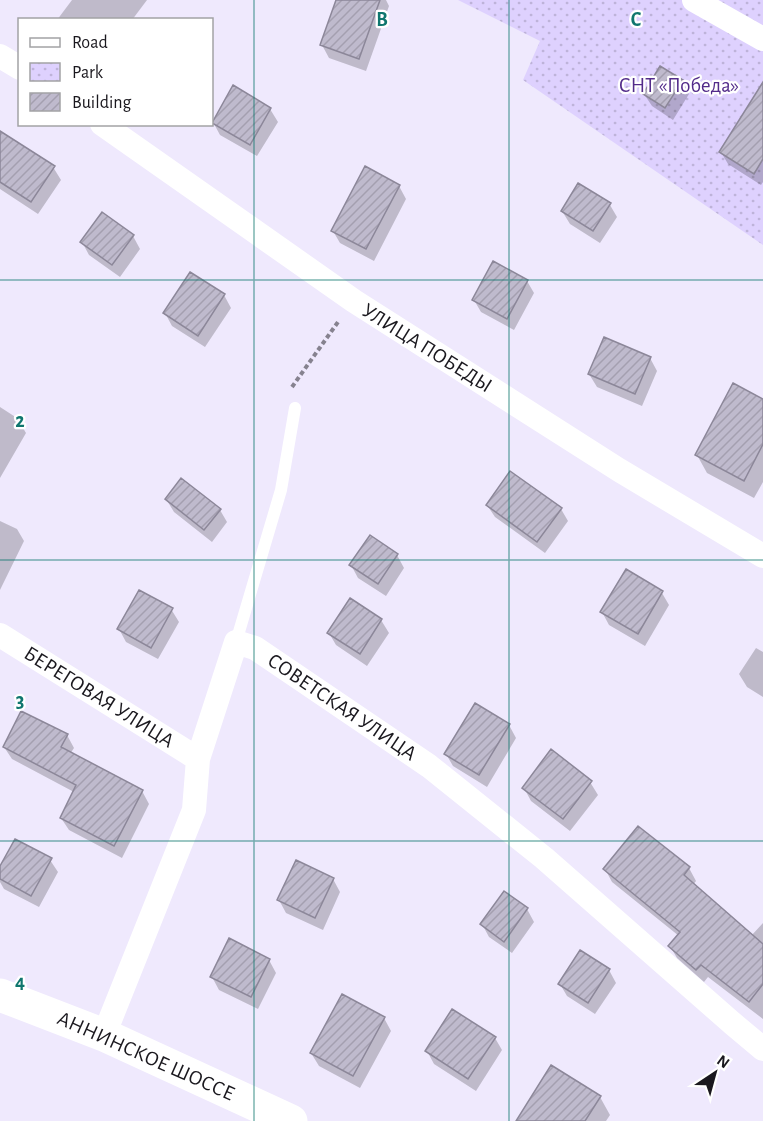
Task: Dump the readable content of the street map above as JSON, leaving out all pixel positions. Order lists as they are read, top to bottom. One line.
{"streets":{"main road":["АННИНСКОЕ ШОССЕ"],"street":["УЛИЦА ПОБЕДЫ","БЕРЕГОВАЯ УЛИЦА","СОВЕТСКАЯ УЛИЦА"]},"parks":["СНТ «Победа»"],"legend":["Road","Park","Building"],"north":"top right","grid":{"columns":["B","C"],"rows":["2","3","4"]}}
